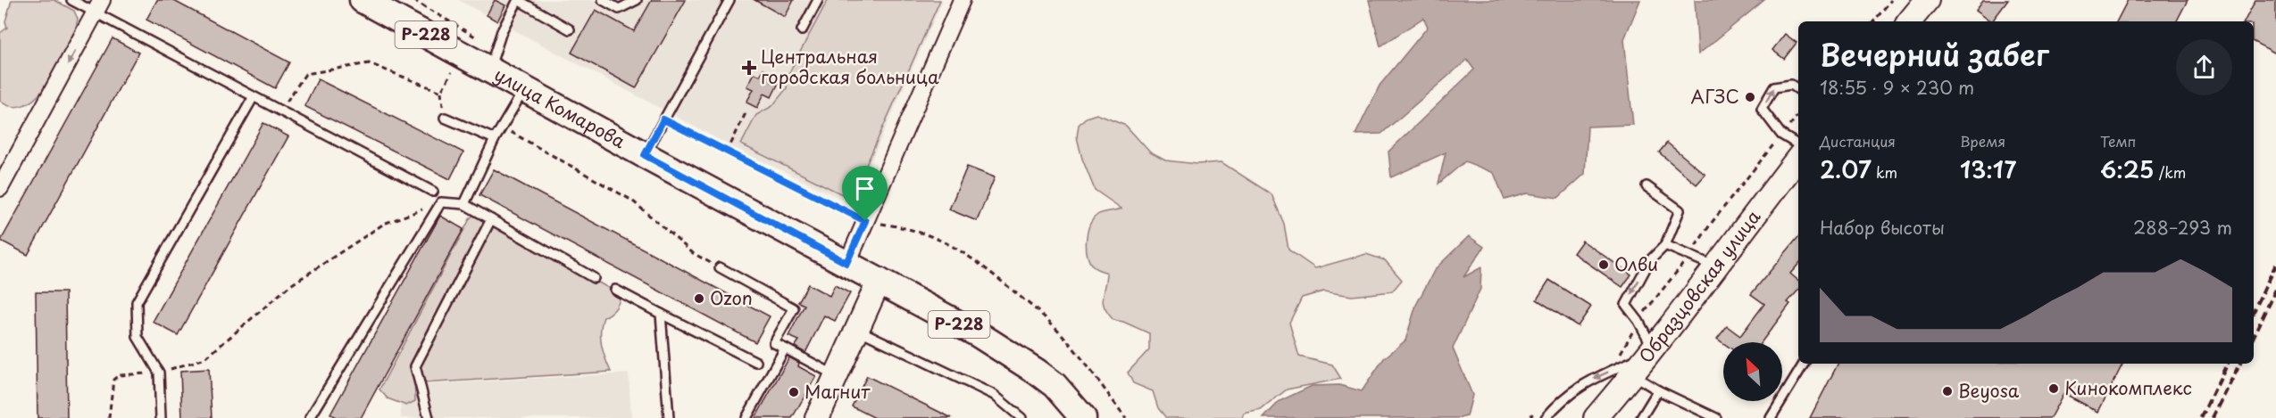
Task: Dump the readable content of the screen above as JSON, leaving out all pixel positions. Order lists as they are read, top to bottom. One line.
{"streets":{"main road":["Р-228","улица Комарова","Образцовская улица"]},"places":{"health":["Центральная городская больница"],"other":["АГЗС","Олви","Ozon","Кинокомплекс","Beyosa","Магнит"]},"north":"top left","page":{"heading":["Вечерний забег","18:55 · 9 × 230 m"],"stats":[["Дистанция","2.07 km"],["Время","13:17"],["Темп","6:25 /km"]],"chart":["Набор высоты","288–293 m"]}}
